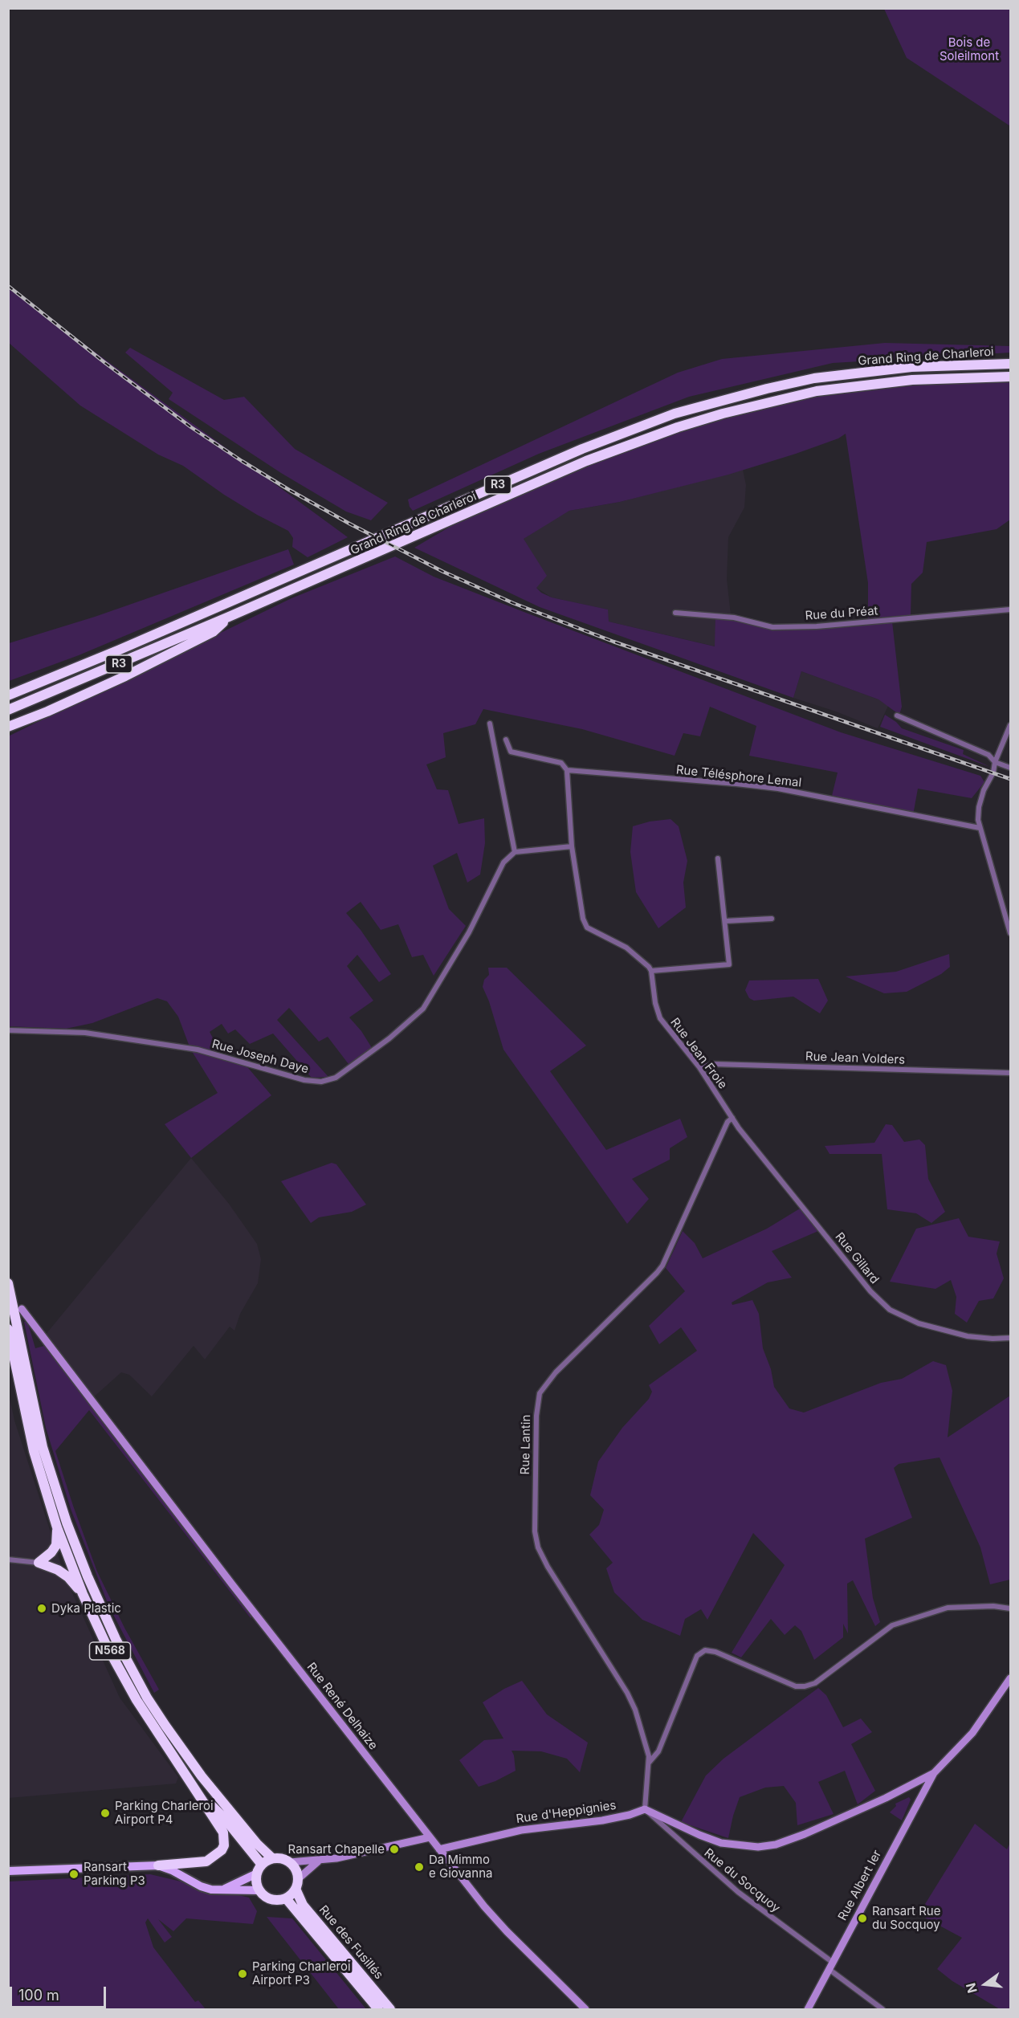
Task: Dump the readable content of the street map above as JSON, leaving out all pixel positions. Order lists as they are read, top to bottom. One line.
{"streets":{"highway":["Grand Ring de Charleroi","R3","N568","Rue des Fusillés"],"street":["Rue du Préat","Rue Télésphore Lemal","Rue Jean Froie","Rue Joseph Daye","Rue Jean Volders","Rue Gillard","Rue Lantin","Rue René Delhaize","Rue d'Heppignies","Rue du Socquoy","Rue Albert Ier"]},"crossings":[["Rue Jean Froie","Rue Jean Volders"],["Rue Jean Froie","Rue Gillard"],["Rue Jean Froie","Rue Lantin"],["Rue Gillard","Rue Lantin"],["Rue Lantin","Rue d'Heppignies"],["Rue Lantin","Rue du Socquoy"],["N568","Rue des Fusillés"],["Rue René Delhaize","Rue d'Heppignies"],["Rue d'Heppignies","Rue du Socquoy"],["Rue du Socquoy","Rue Albert Ier"]],"parks":["Bois de Soleilmont"],"places":["Dyka Plastic","Parking Charleroi Airport P4","Ransart Chapelle","Da Mimmo e Giovanna","Ransart Parking P3","Ransart Rue du Socquoy","Parking Charleroi Airport P3"],"scale_bar":"100 m","north":"left"}
